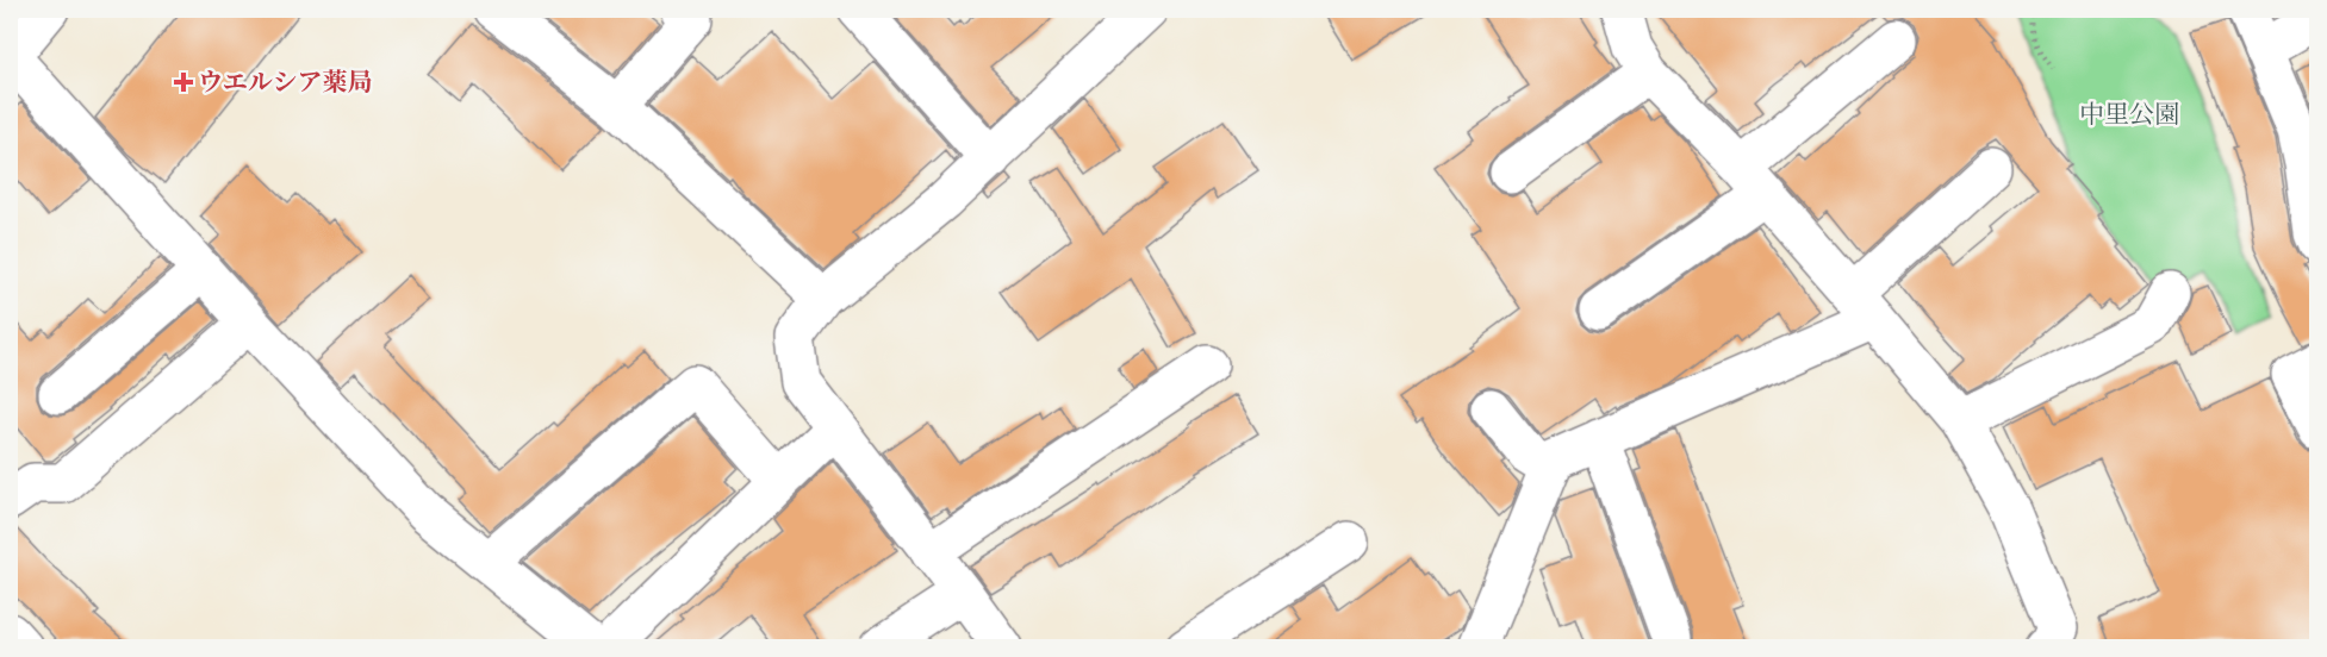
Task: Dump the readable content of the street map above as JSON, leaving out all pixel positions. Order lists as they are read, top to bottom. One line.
{"parks":["中里公園"],"places":{"health":["ウエルシア薬局"]}}
